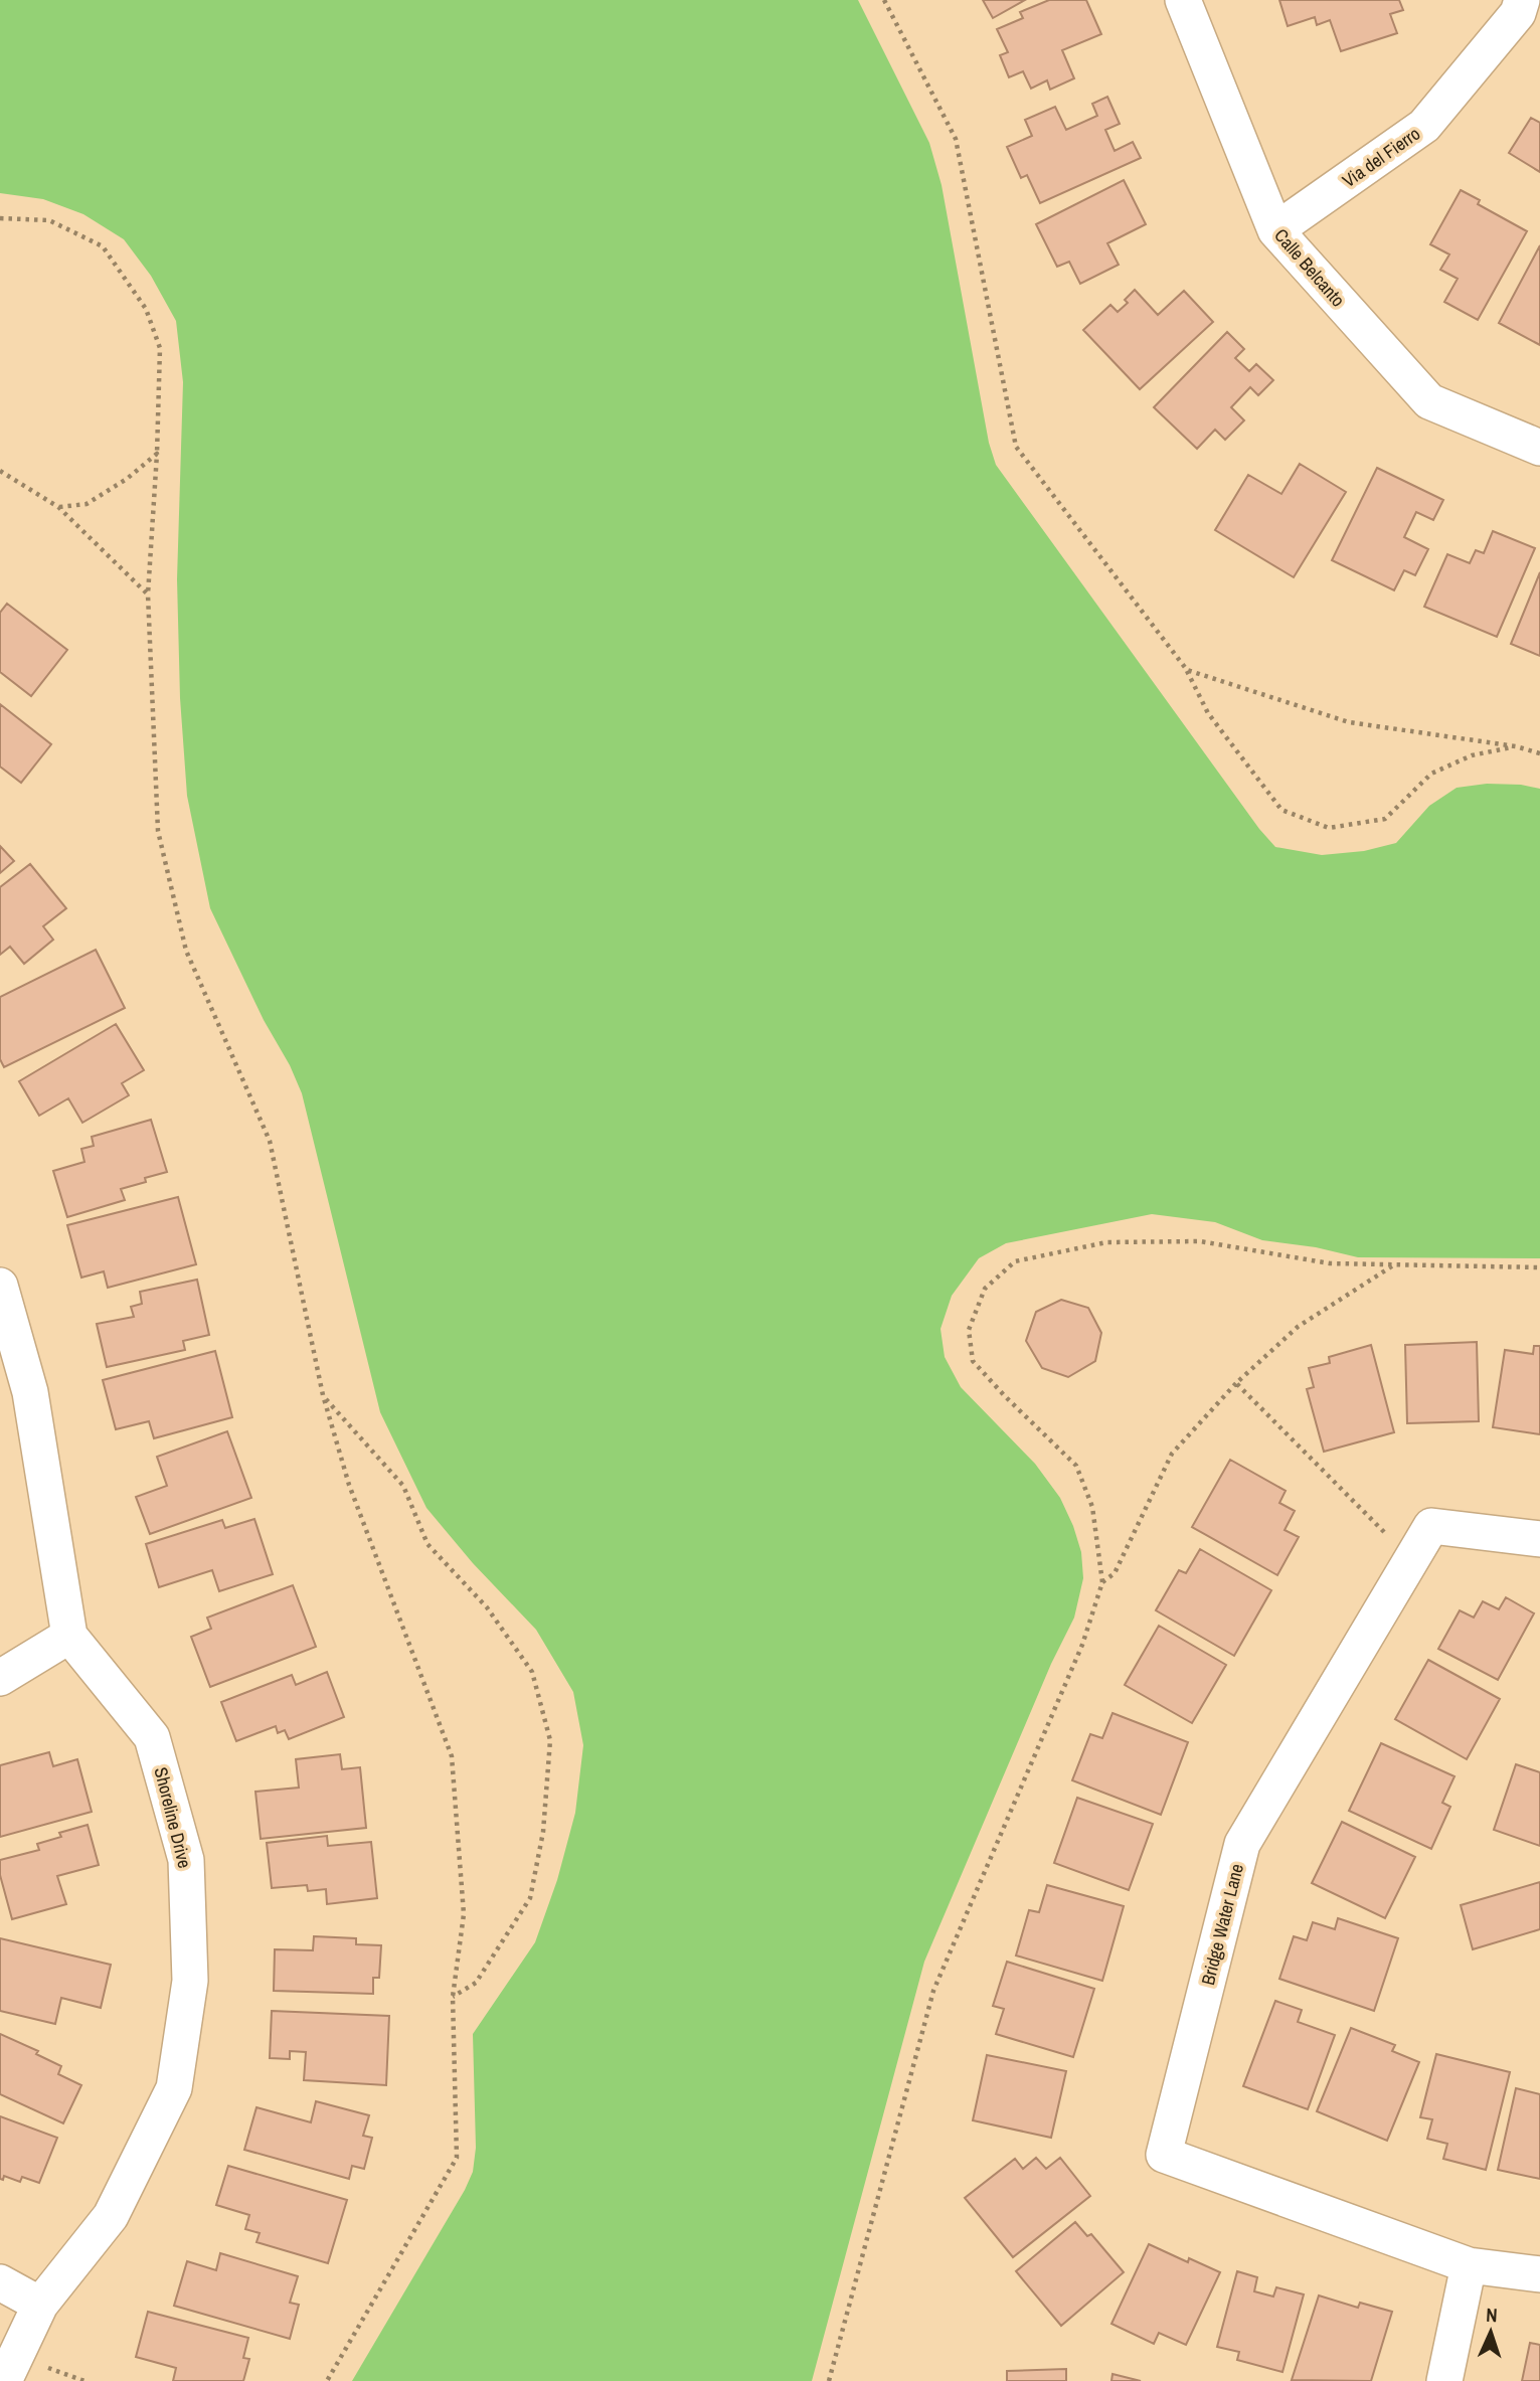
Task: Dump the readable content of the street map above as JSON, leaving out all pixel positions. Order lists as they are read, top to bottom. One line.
{"streets":{"street":["Via del Fierro","Calle Belcanto","Shoreline Drive","Bridge Water Lane"]},"crossings":[["Via del Fierro","Calle Belcanto"]],"north":"top"}
